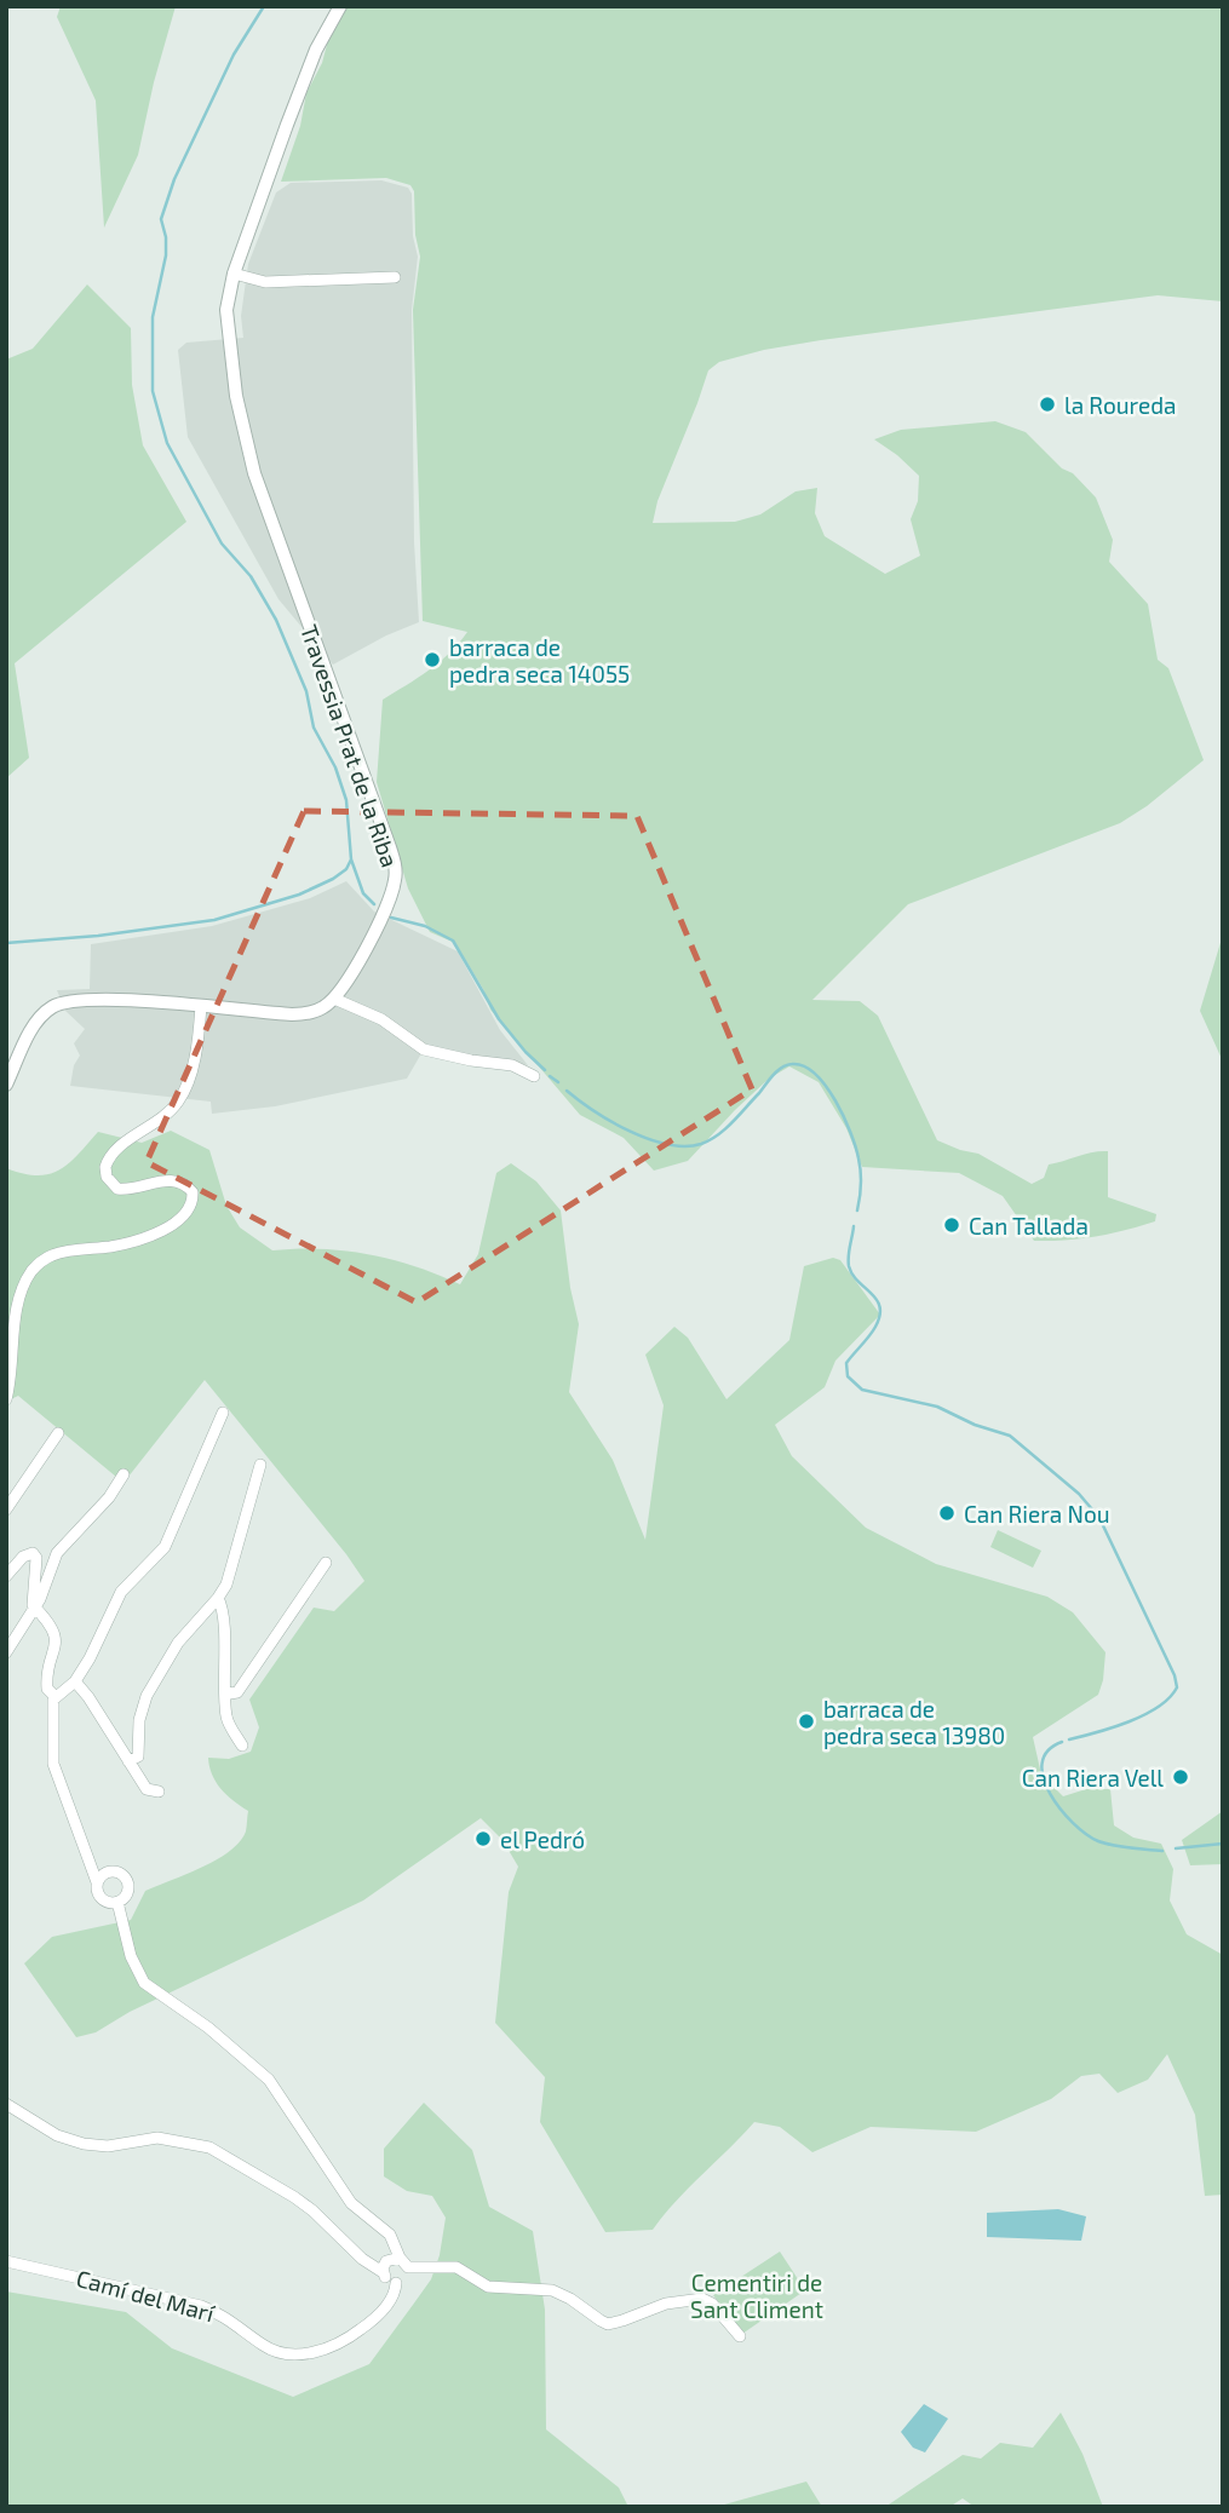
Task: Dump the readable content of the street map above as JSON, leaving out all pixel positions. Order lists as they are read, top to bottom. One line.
{"streets":{"street":["Travessia Prat de la Riba","Camí del Marí"]},"parks":["Cementiri de Sant Climent"],"places":["la Roureda","barraca de pedra seca 14055","Can Tallada","Can Riera Nou","barraca de pedra seca 13980","Can Riera Vell","el Pedró"]}
